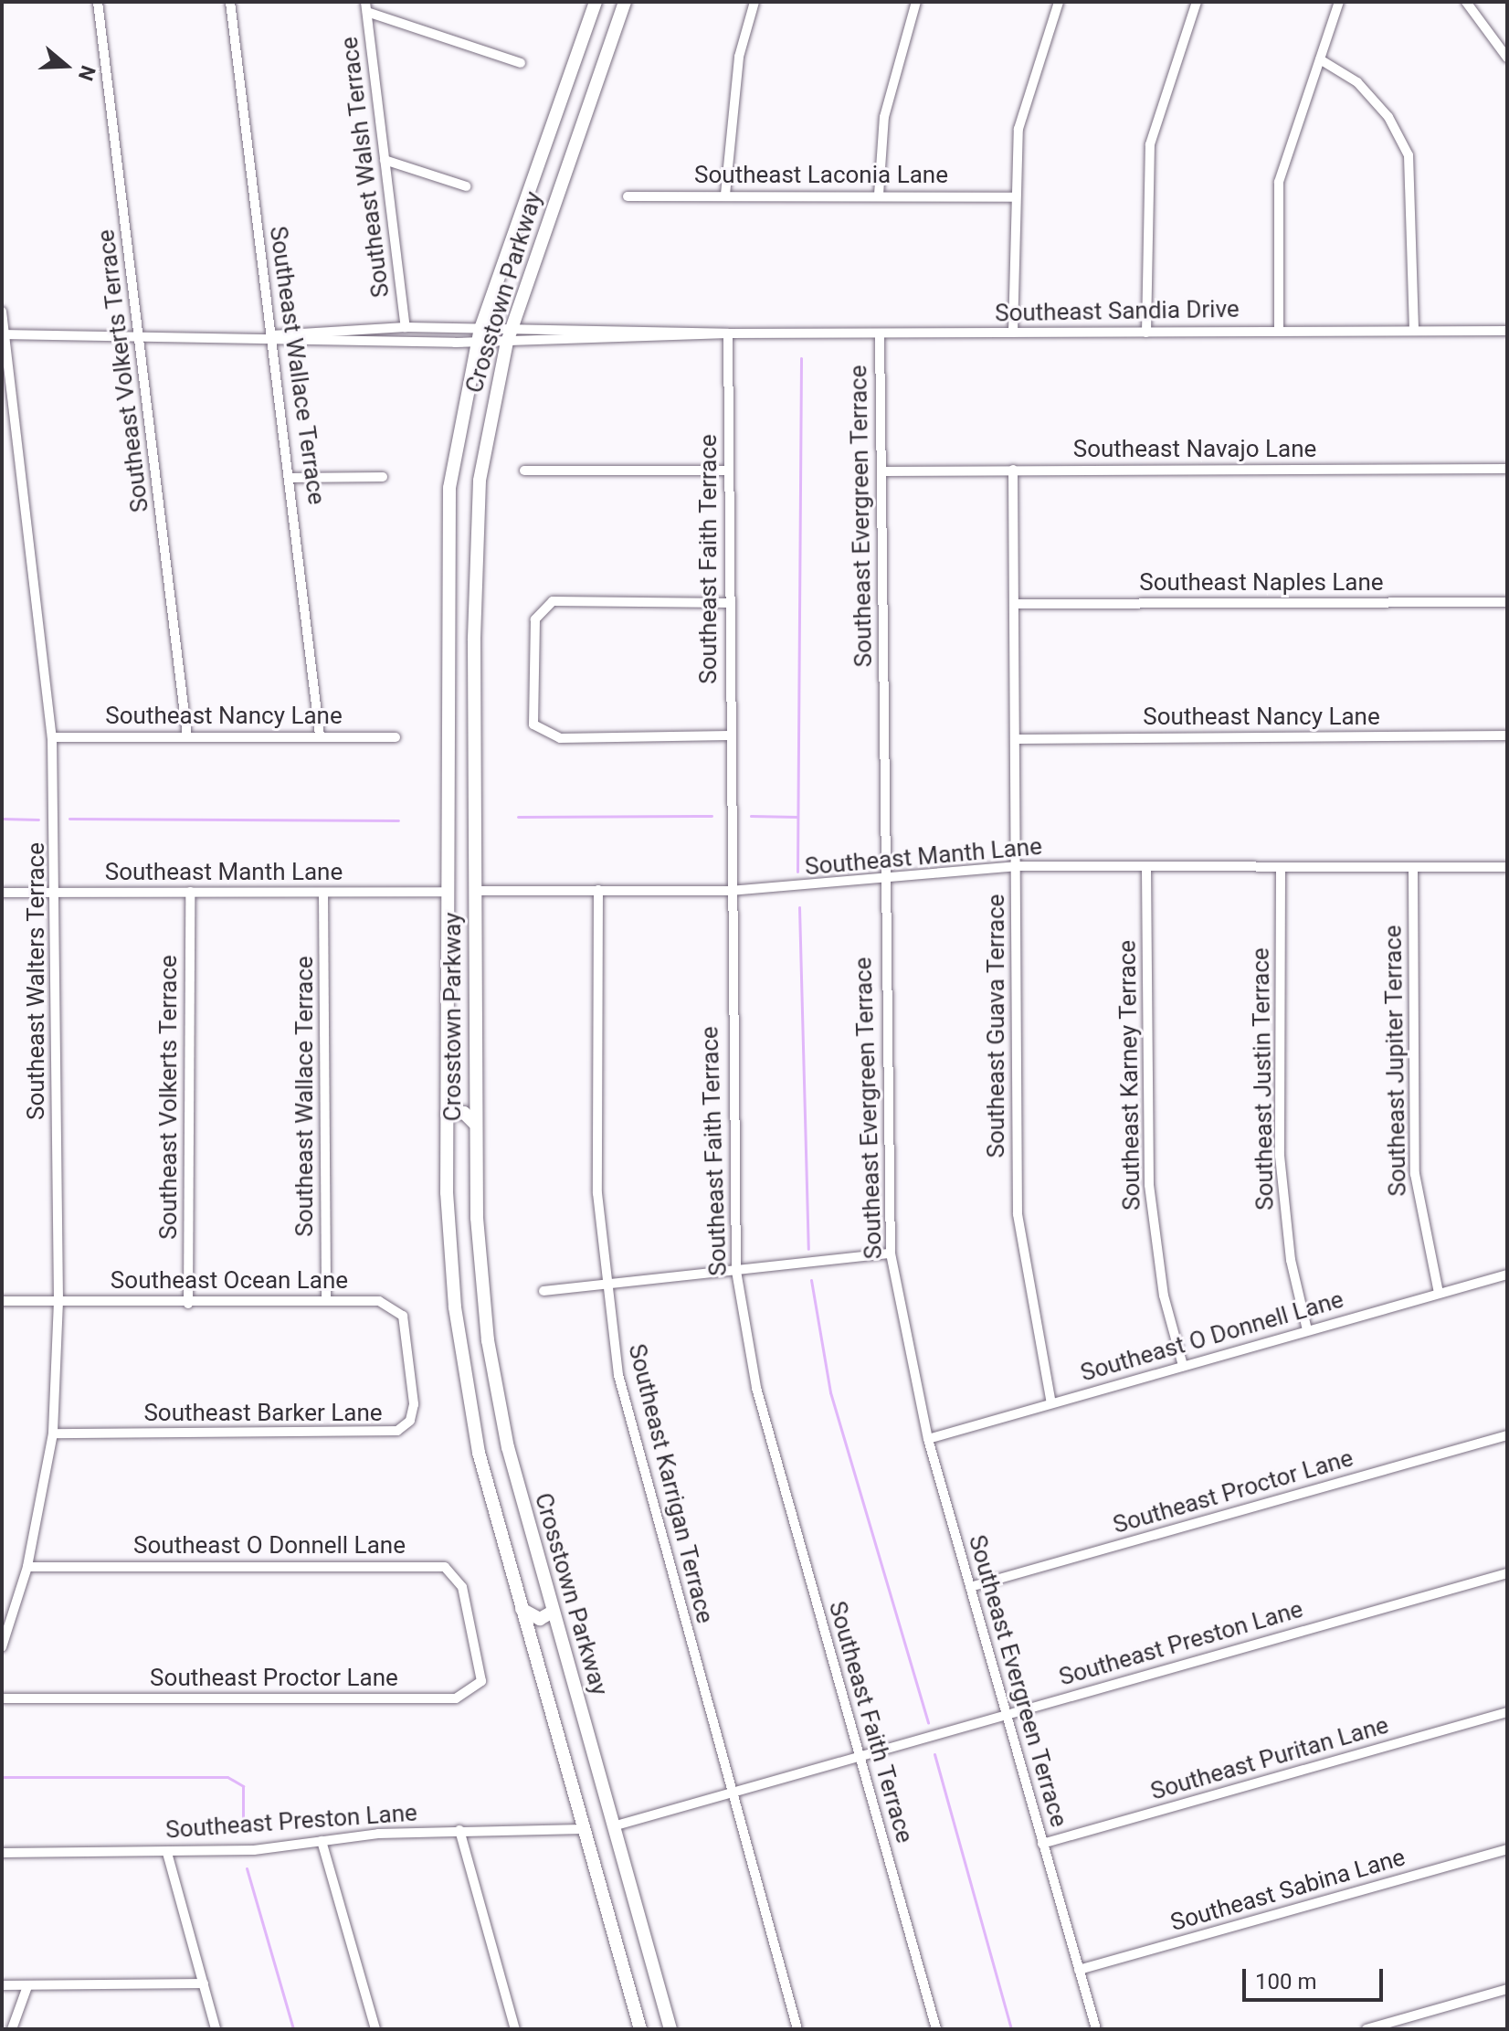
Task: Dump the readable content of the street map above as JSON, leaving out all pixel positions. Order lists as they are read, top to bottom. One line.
{"streets":{"main road":["Crosstown Parkway"],"street":["Southeast Walsh Terrace","Southeast Laconia Lane","Southeast Sandia Drive","Southeast Wallace Terrace","Southeast Volkerts Terrace","Southeast Navajo Lane","Southeast Evergreen Terrace","Southeast Faith Terrace","Southeast Naples Lane","Southeast Nancy Lane","Southeast Manth Lane","Southeast Walters Terrace","Southeast Guava Terrace","Southeast Jupiter Terrace","Southeast Karney Terrace","Southeast Justin Terrace","Southeast Ocean Lane","Southeast O Donnell Lane","Southeast Barker Lane","Southeast Karrigan Terrace","Southeast Proctor Lane","Southeast Preston Lane","Southeast Puritan Lane","Southeast Sabina Lane"]},"crossings":[["Southeast Walsh Terrace","Southeast Sandia Drive"],["Crosstown Parkway","Southeast Sandia Drive"],["Crosstown Parkway","Southeast Manth Lane"],["Crosstown Parkway","Southeast Preston Lane"],["Southeast Sandia Drive","Southeast Wallace Terrace"],["Southeast Sandia Drive","Southeast Volkerts Terrace"],["Southeast Sandia Drive","Southeast Evergreen Terrace"],["Southeast Sandia Drive","Southeast Faith Terrace"],["Southeast Sandia Drive","Southeast Walters Terrace"],["Southeast Wallace Terrace","Southeast Nancy Lane"],["Southeast Wallace Terrace","Southeast Manth Lane"],["Southeast Wallace Terrace","Southeast Ocean Lane"],["Southeast Volkerts Terrace","Southeast Nancy Lane"],["Southeast Volkerts Terrace","Southeast Manth Lane"],["Southeast Volkerts Terrace","Southeast Ocean Lane"],["Southeast Navajo Lane","Southeast Evergreen Terrace"],["Southeast Navajo Lane","Southeast Guava Terrace"],["Southeast Evergreen Terrace","Southeast Manth Lane"],["Southeast Evergreen Terrace","Southeast O Donnell Lane"],["Southeast Evergreen Terrace","Southeast Proctor Lane"],["Southeast Evergreen Terrace","Southeast Preston Lane"],["Southeast Evergreen Terrace","Southeast Puritan Lane"],["Southeast Evergreen Terrace","Southeast Sabina Lane"],["Southeast Faith Terrace","Southeast Manth Lane"],["Southeast Faith Terrace","Southeast Preston Lane"],["Southeast Naples Lane","Southeast Guava Terrace"],["Southeast Nancy Lane","Southeast Walters Terrace"],["Southeast Nancy Lane","Southeast Guava Terrace"],["Southeast Manth Lane","Southeast Walters Terrace"],["Southeast Manth Lane","Southeast Guava Terrace"],["Southeast Manth Lane","Southeast Jupiter Terrace"],["Southeast Manth Lane","Southeast Karney Terrace"],["Southeast Manth Lane","Southeast Justin Terrace"],["Southeast Manth Lane","Southeast Karrigan Terrace"],["Southeast Walters Terrace","Southeast Ocean Lane"],["Southeast Walters Terrace","Southeast O Donnell Lane"],["Southeast Walters Terrace","Southeast Barker Lane"],["Southeast Guava Terrace","Southeast O Donnell Lane"],["Southeast Jupiter Terrace","Southeast O Donnell Lane"],["Southeast Karney Terrace","Southeast O Donnell Lane"],["Southeast Justin Terrace","Southeast O Donnell Lane"],["Southeast Ocean Lane","Southeast Barker Lane"],["Southeast O Donnell Lane","Southeast Proctor Lane"],["Southeast Karrigan Terrace","Southeast Preston Lane"]],"scale_bar":"100 m","north":"right"}
